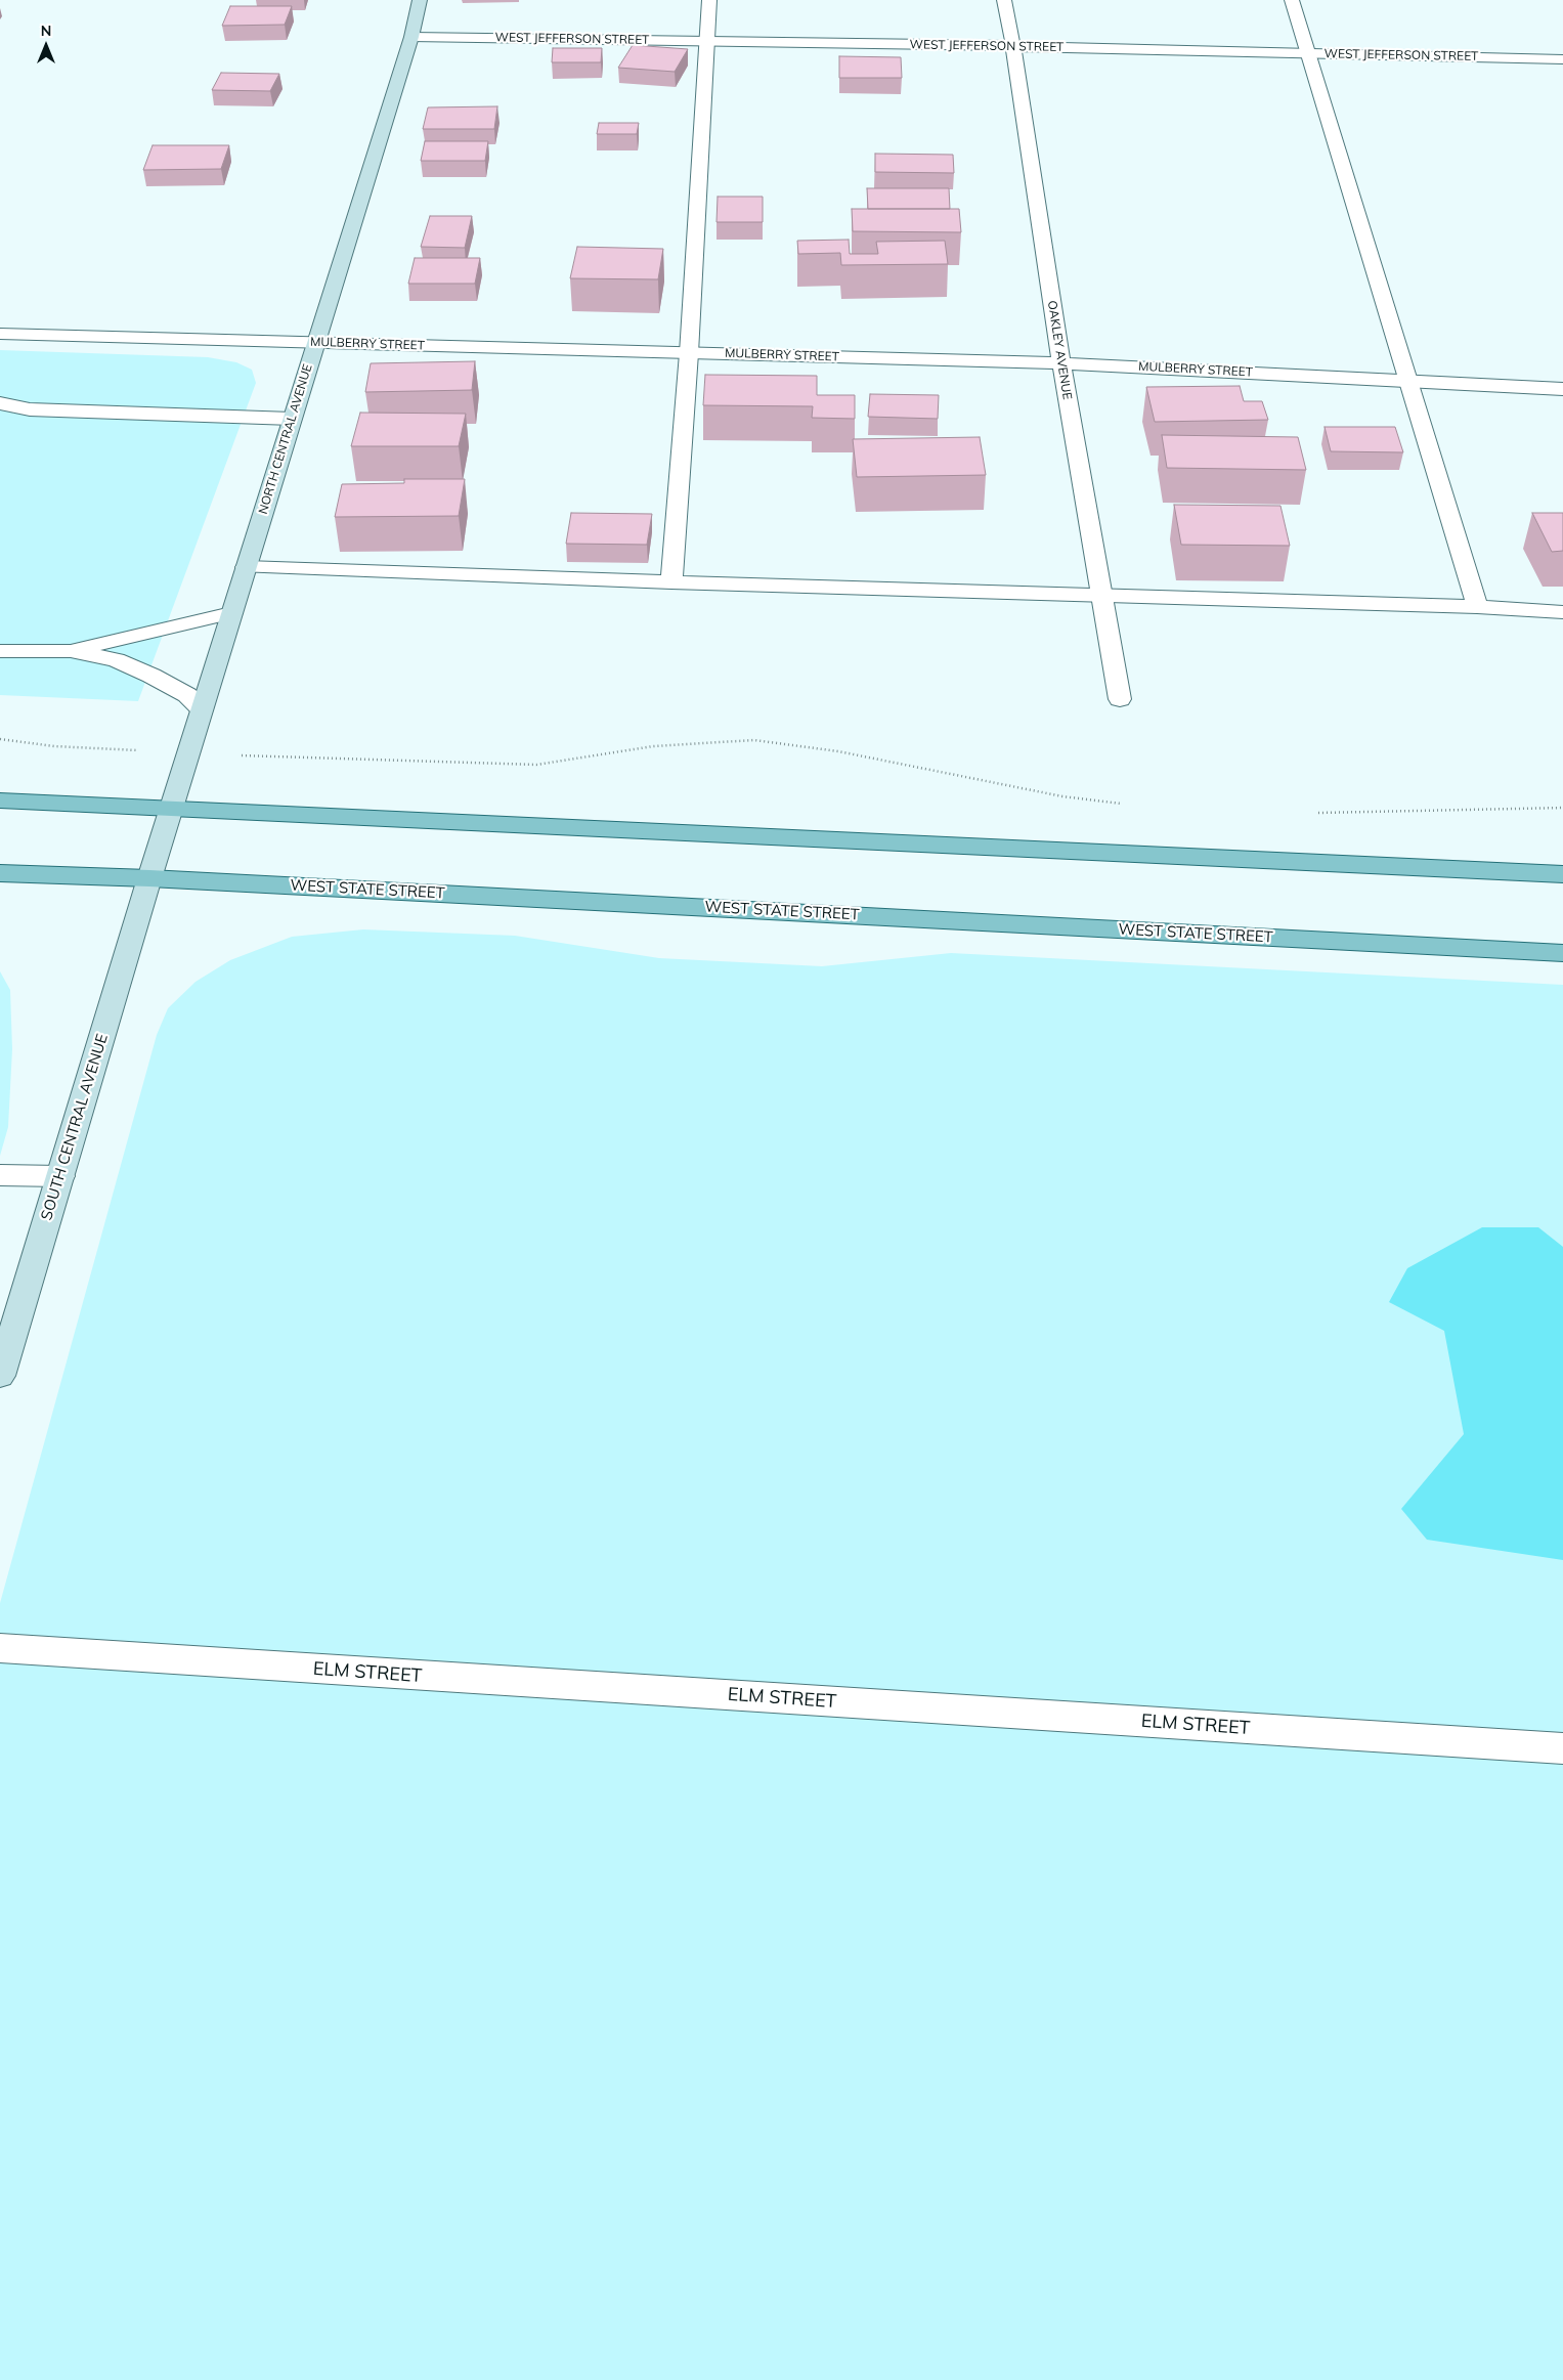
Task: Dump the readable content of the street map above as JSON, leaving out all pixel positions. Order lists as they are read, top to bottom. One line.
{"streets":{"main road":["NORTH CENTRAL AVENUE","WEST STATE STREET","SOUTH CENTRAL AVENUE"],"street":["WEST JEFFERSON STREET","MULBERRY STREET","OAKLEY AVENUE","ELM STREET"]},"crossings":[["WEST JEFFERSON STREET","OAKLEY AVENUE"],["WEST JEFFERSON STREET","NORTH CENTRAL AVENUE"],["MULBERRY STREET","OAKLEY AVENUE"],["MULBERRY STREET","NORTH CENTRAL AVENUE"],["NORTH CENTRAL AVENUE","WEST STATE STREET"],["NORTH CENTRAL AVENUE","SOUTH CENTRAL AVENUE"],["WEST STATE STREET","SOUTH CENTRAL AVENUE"]],"north":"top"}
